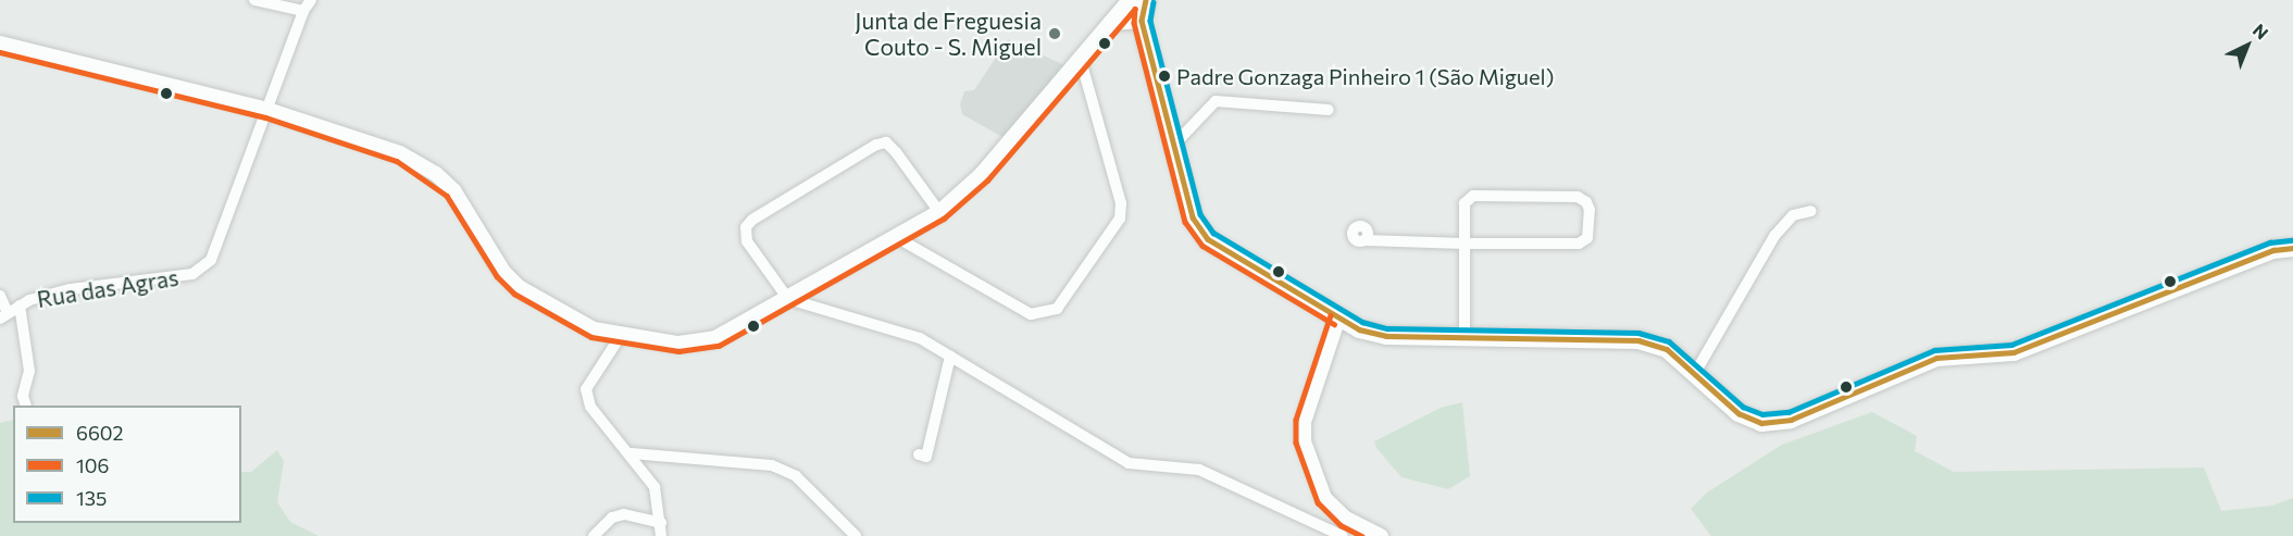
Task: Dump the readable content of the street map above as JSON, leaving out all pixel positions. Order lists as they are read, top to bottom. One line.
{"streets":{"street":["Rua das Agras"]},"places":["Junta de Freguesia Couto - S. Miguel","Padre Gonzaga Pinheiro 1 (São Miguel)"],"lines":["transit line 6602","transit line 135","transit line 106"],"legend":["6602","106","135"],"north":"top right"}
